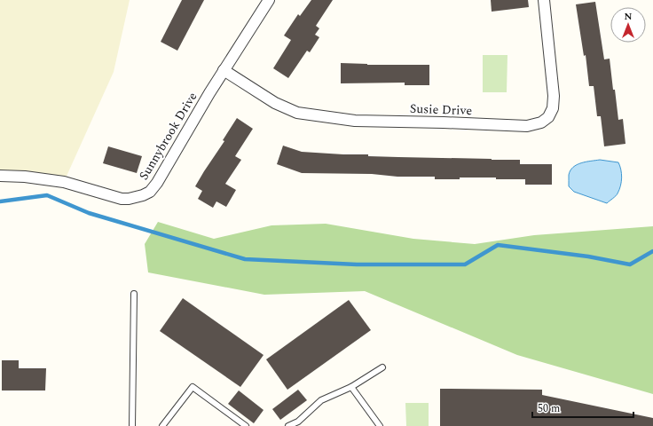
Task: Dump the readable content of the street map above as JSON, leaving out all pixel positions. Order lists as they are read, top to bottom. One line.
{"streets":{"street":["Susie Drive","Sunnybrook Drive"]},"crossings":[["Susie Drive","Sunnybrook Drive"]],"scale_bar":"50 m","north":"top"}
